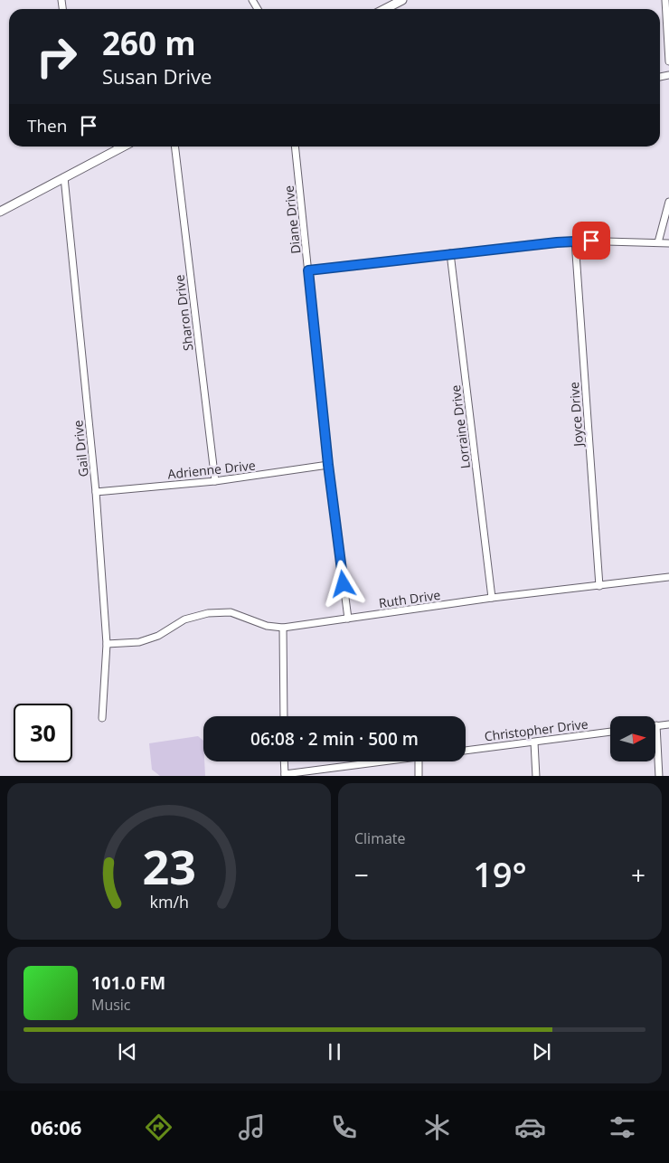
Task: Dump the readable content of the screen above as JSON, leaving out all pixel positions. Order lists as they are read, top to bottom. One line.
{"streets":{"street":["Diane Drive","Sharon Drive","Joyce Drive","Lorraine Drive","Gail Drive","Adrienne Drive","Ruth Drive","Christopher Drive"]},"crossings":[["Diane Drive","Adrienne Drive"],["Diane Drive","Ruth Drive"],["Sharon Drive","Adrienne Drive"],["Joyce Drive","Ruth Drive"],["Lorraine Drive","Ruth Drive"],["Gail Drive","Adrienne Drive"],["Gail Drive","Ruth Drive"]],"north":"right","page":{"turn":["260 m","Susan Drive"],"then":"Then","limit":"30","trip":"06:08 · 2 min · 500 m","tile":"Climate","heat":["−","19°","+"],"song":["101.0 FM","Music"],"tabs":"06:06","gauge":["23","km/h"]}}
